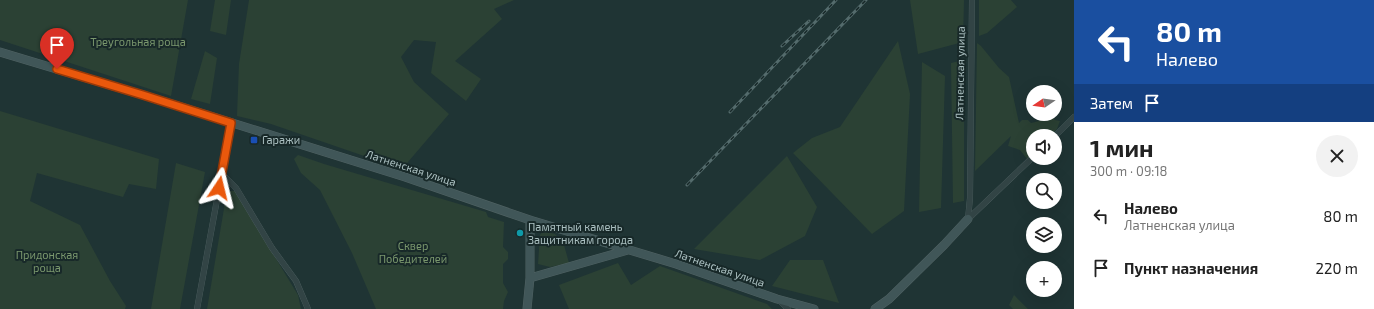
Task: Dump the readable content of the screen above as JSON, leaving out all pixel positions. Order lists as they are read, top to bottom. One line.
{"streets":{"street":["Латненская улица"]},"parks":["Треугольная роща","Сквер Победителей","Придонская роща"],"places":{"transit":["Гаражи"],"other":["Памятный камень Защитникам города"]},"north":"left","page":{"turn":["80 m","Налево"],"then":"Затем","map_buttons":"+","heading":["1 мин","300 m · 09:18"],"list":[{"name":"Налево","note":"Латненская улица","value":"80 m"},{"name":"Пункт назначения","value":"220 m"}]}}
